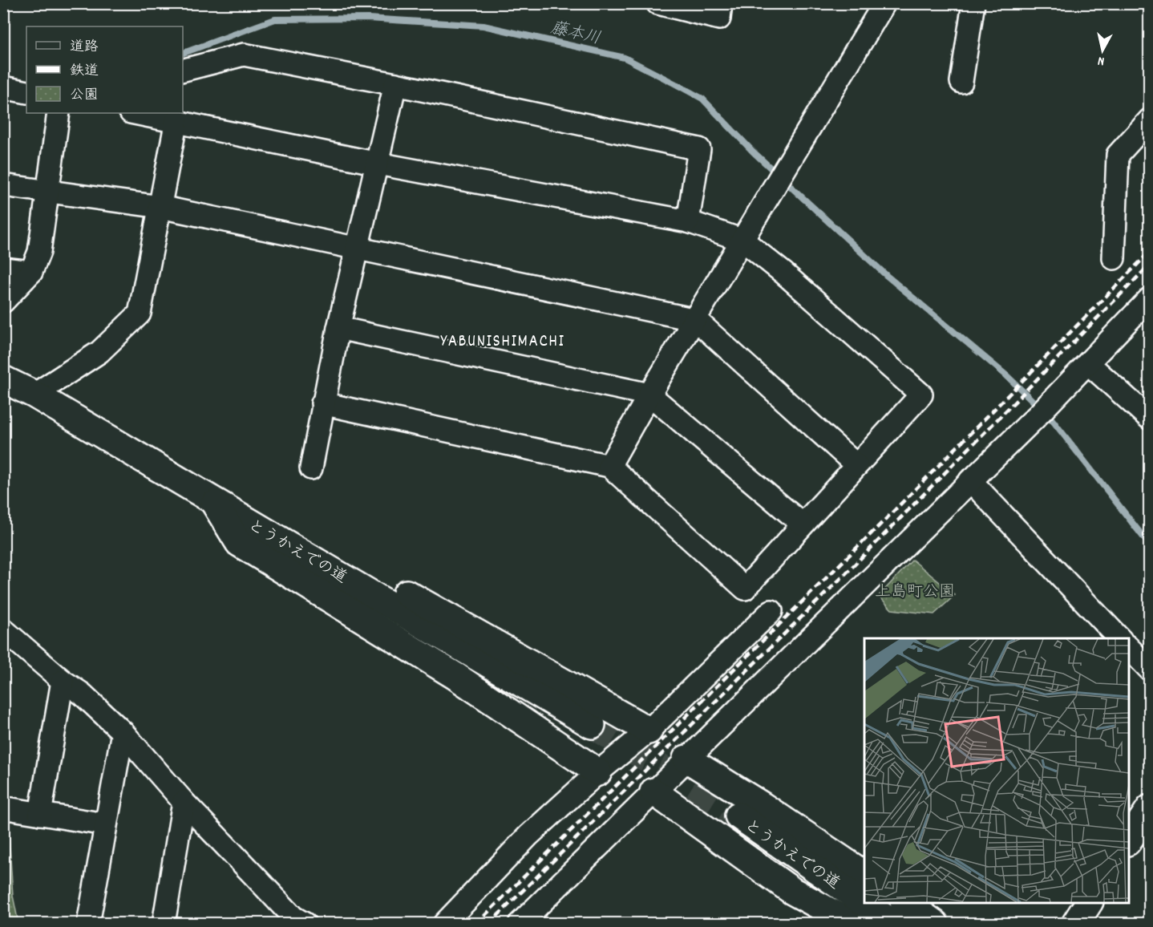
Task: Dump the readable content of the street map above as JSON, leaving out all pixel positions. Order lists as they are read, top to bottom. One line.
{"streets":{"street":["とうかえでの道"]},"districts":["YABUNISHIMACHI"],"water":["藤本川"],"parks":["上島町公園"],"legend":["道路","鉄道","公園"],"north":"bottom"}
